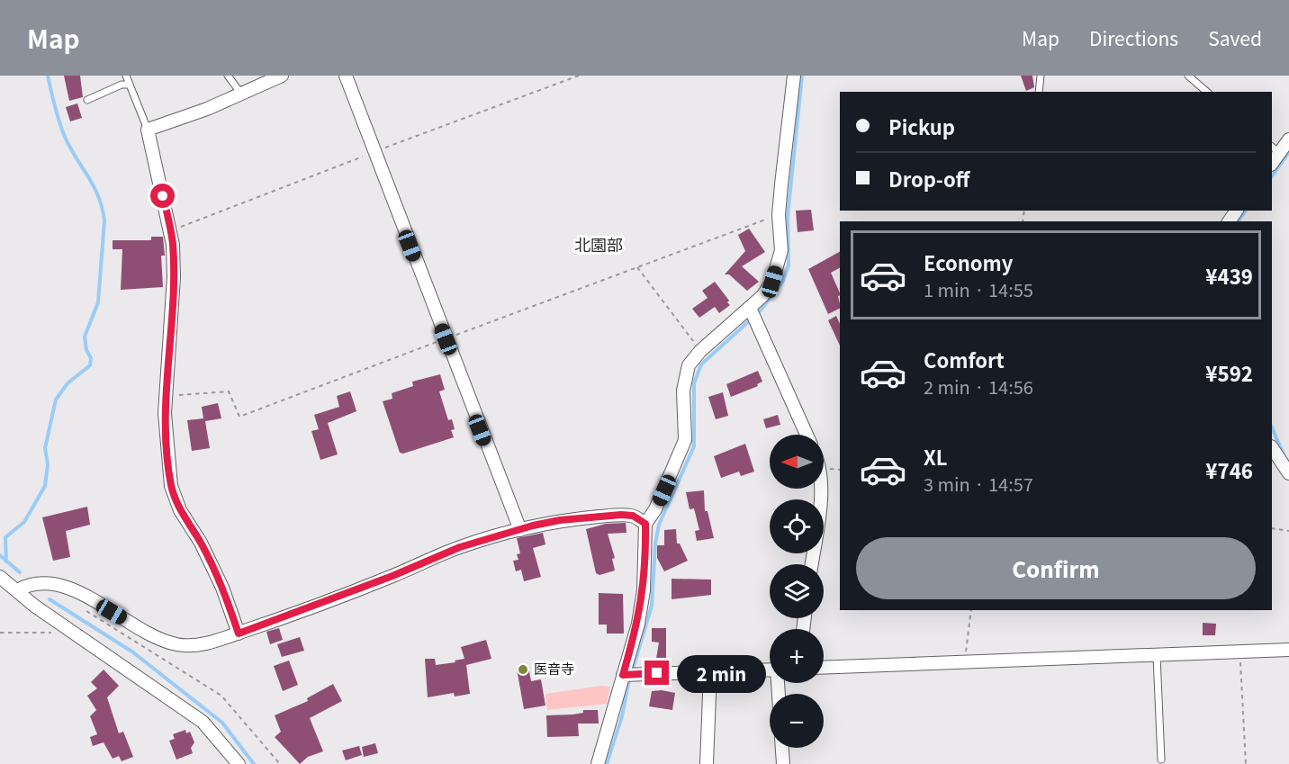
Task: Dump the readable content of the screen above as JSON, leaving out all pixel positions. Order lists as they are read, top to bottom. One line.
{"districts":["北園部"],"places":["医音寺"],"north":"left","page":{"header":"Map","nav":["Map","Directions","Saved"],"banner":["Pickup","Drop-off"],"list":[{"name":"Economy","note":"1 min · 14:55","value":"¥439"},{"name":"Comfort","note":"2 min · 14:56","value":"¥592"},{"name":"XL","note":"3 min · 14:57","value":"¥746"}],"map_buttons":["+","−"],"buttons":"Confirm","bubble":"2 min"}}
